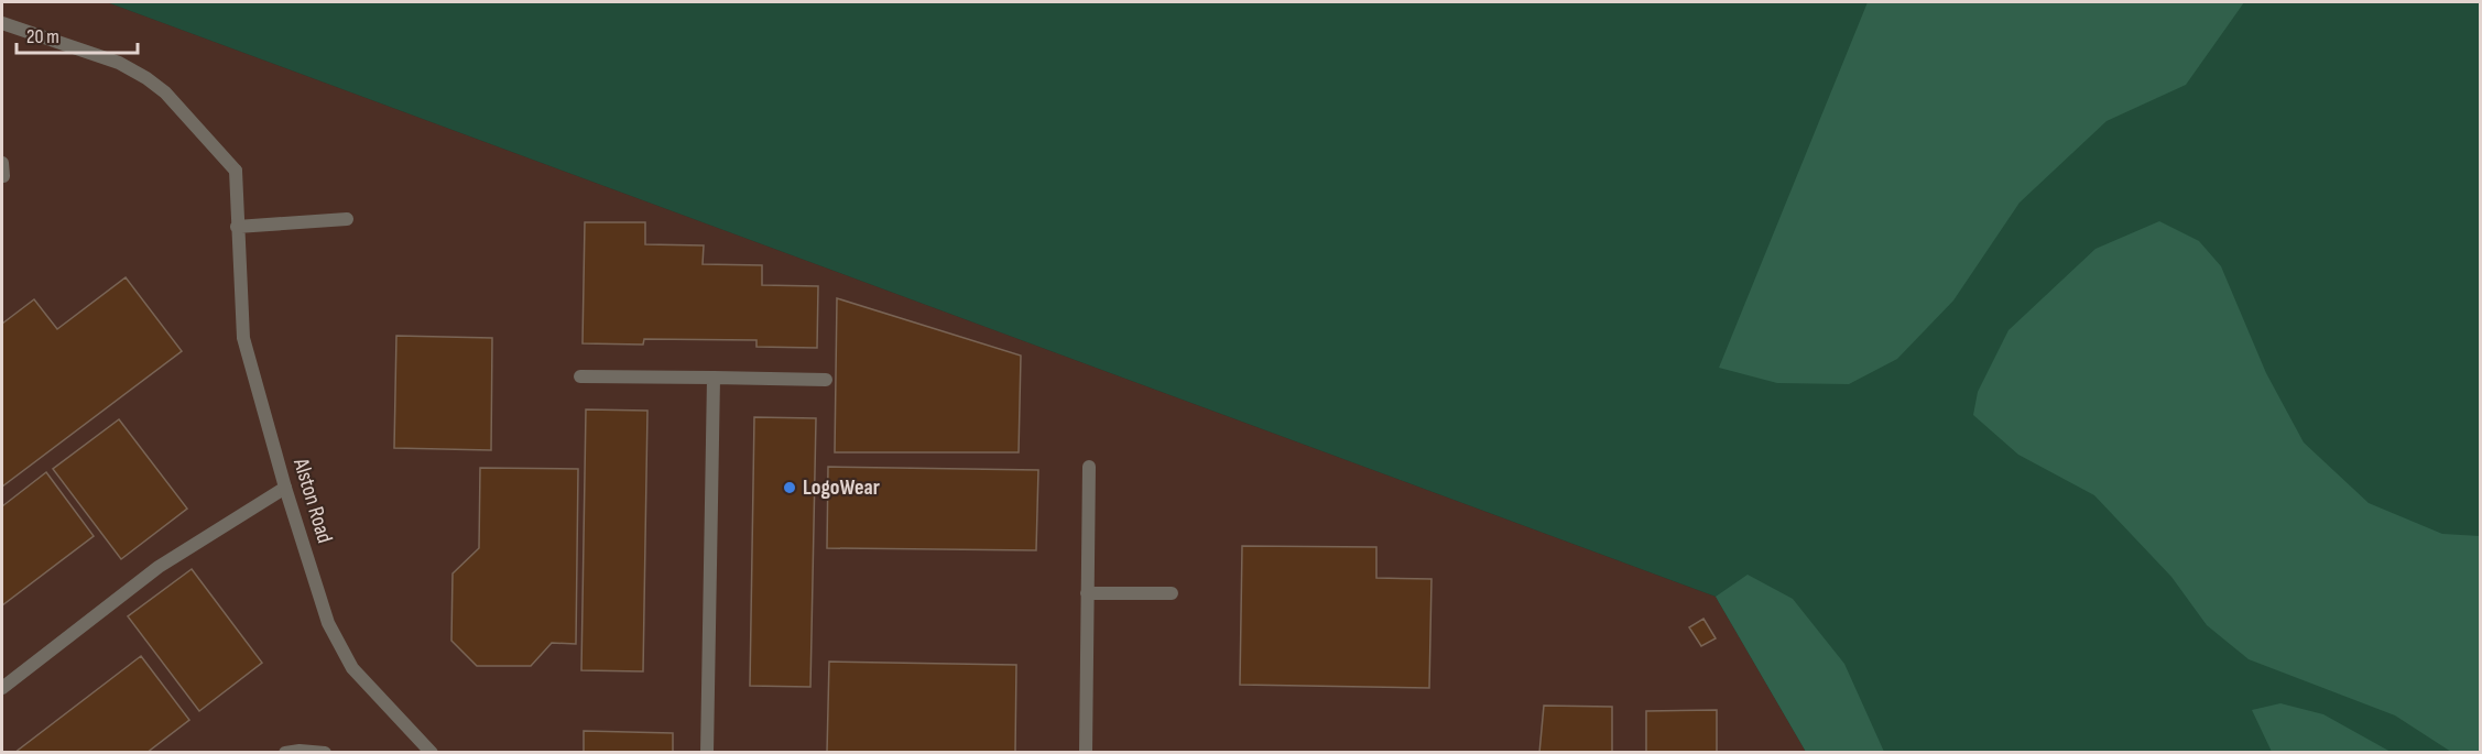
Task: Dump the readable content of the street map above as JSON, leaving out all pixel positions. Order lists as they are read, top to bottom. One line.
{"streets":{"street":["Alston Road"]},"places":["LogoWear"],"scale_bar":"20 m"}
